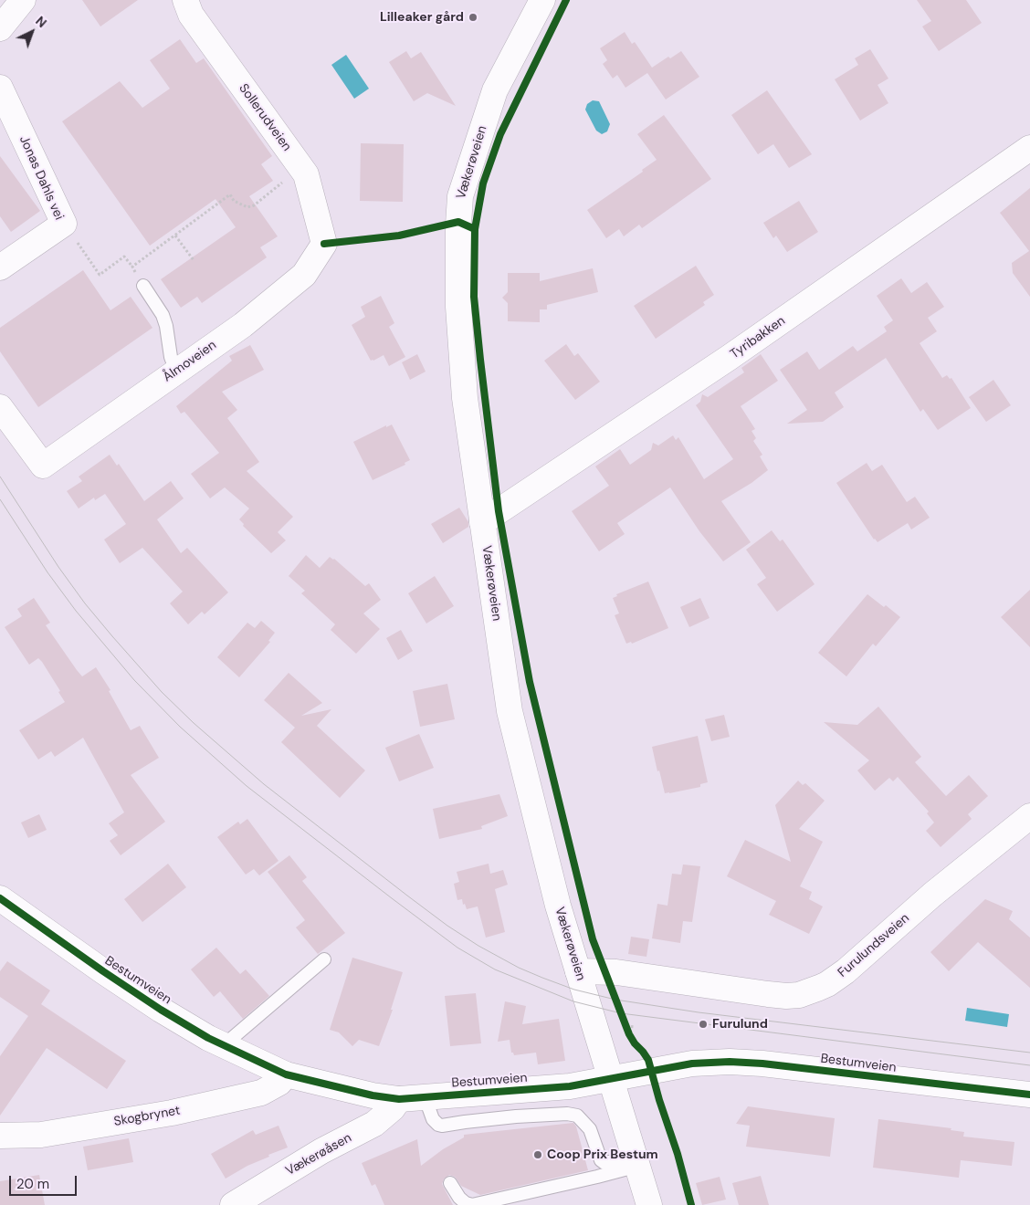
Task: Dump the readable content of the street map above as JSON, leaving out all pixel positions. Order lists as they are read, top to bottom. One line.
{"streets":{"street":["Sollerudveien","Vækerøveien","Jonas Dahls vei","Tyribakken","Ålmoveien","Furulundsveien","Bestumveien","Skogbrynet","Vækerøåsen"]},"crossings":[["Sollerudveien","Ålmoveien"],["Vækerøveien","Tyribakken"],["Vækerøveien","Furulundsveien"],["Vækerøveien","Bestumveien"],["Bestumveien","Skogbrynet"],["Bestumveien","Vækerøåsen"]],"places":["Lilleaker gård","Furulund","Coop Prix Bestum"],"scale_bar":"20 m","north":"top right"}
